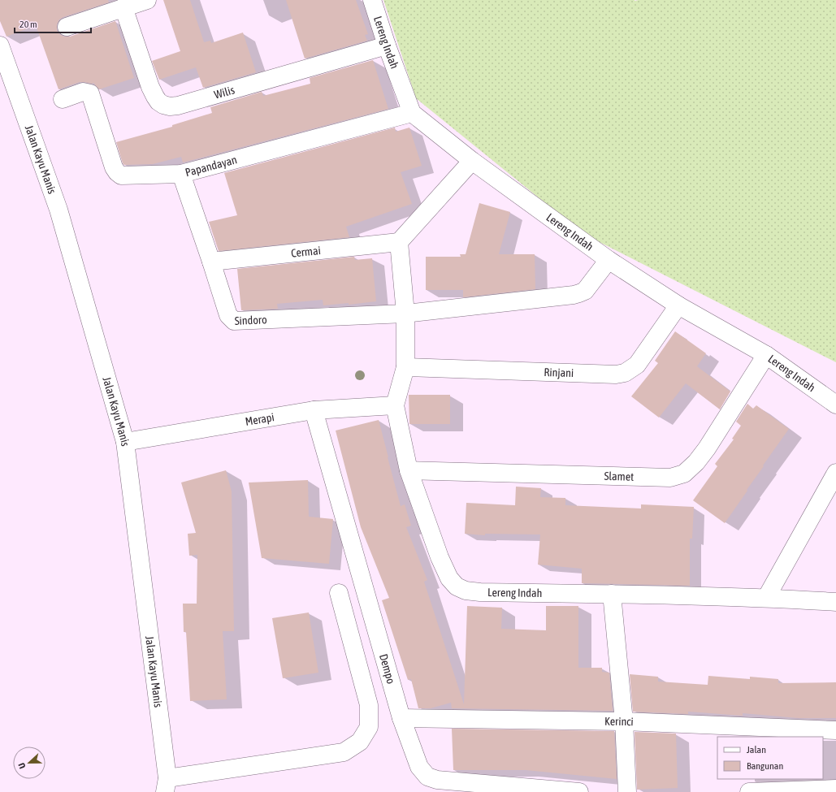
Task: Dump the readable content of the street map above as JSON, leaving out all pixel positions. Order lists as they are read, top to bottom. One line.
{"streets":{"street":["Lereng Indah","Wilis","Jalan Kayu Manis","Papandayan","Cermai","Sindoro","Rinjani","Merapi","Slamet","Dempo","Kerinci"]},"crossings":[["Lereng Indah","Wilis"],["Lereng Indah","Papandayan"],["Lereng Indah","Sindoro"],["Lereng Indah","Rinjani"],["Lereng Indah","Merapi"],["Lereng Indah","Slamet"],["Jalan Kayu Manis","Merapi"],["Papandayan","Sindoro"],["Cermai","Sindoro"],["Merapi","Dempo"],["Dempo","Kerinci"]],"legend":["Jalan","Bangunan"],"scale_bar":"20 m","north":"left"}
